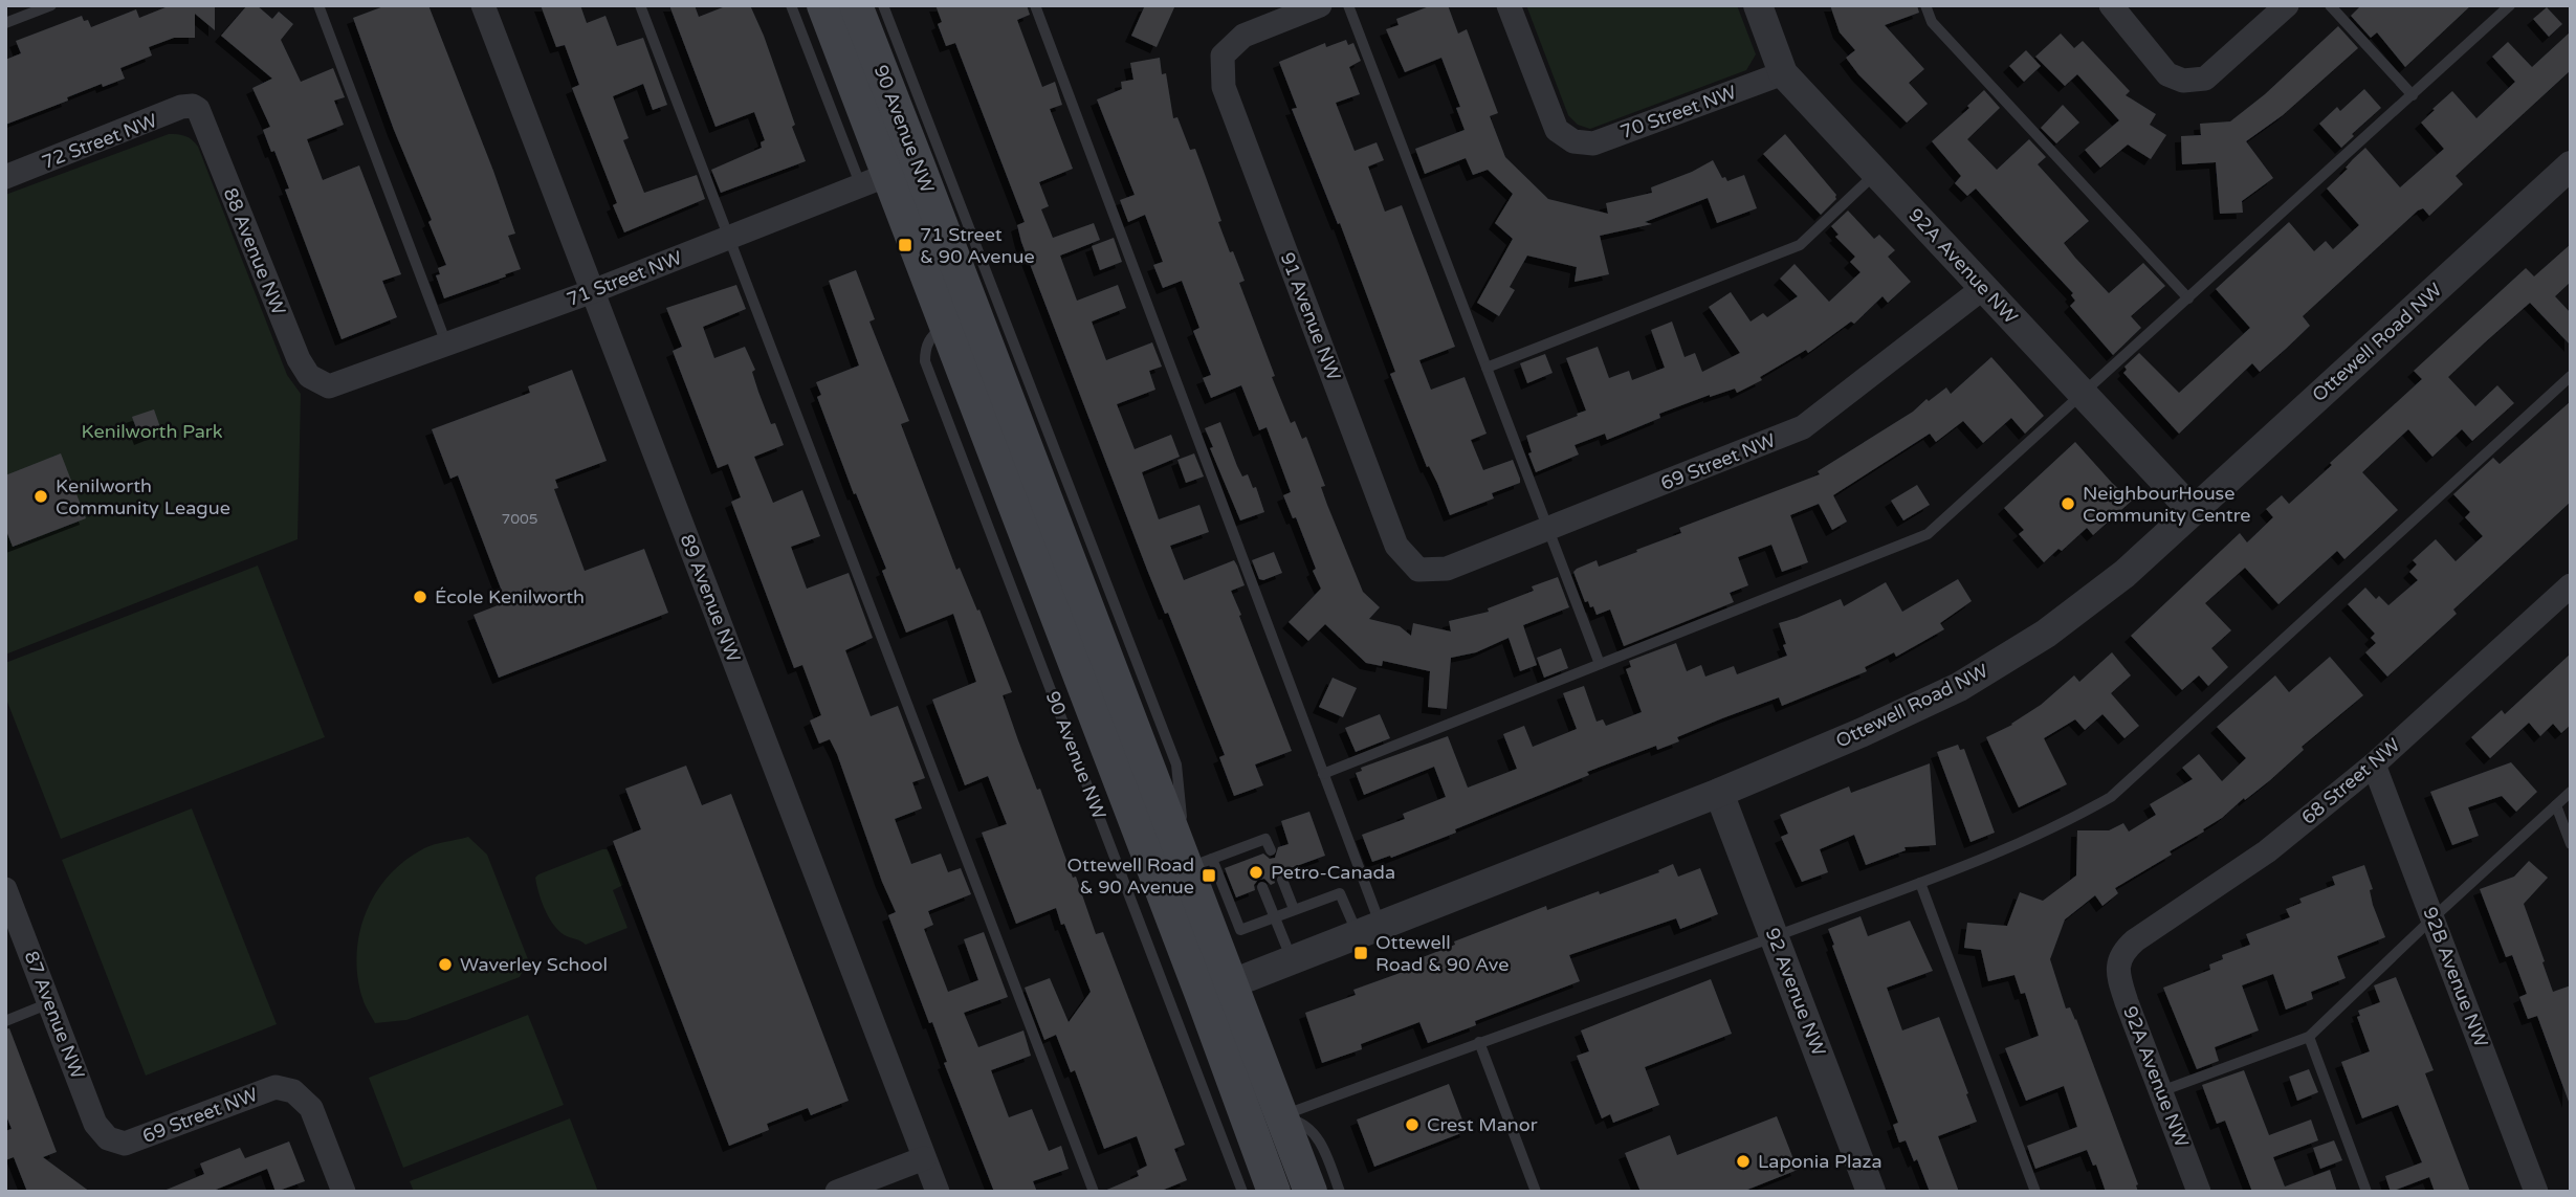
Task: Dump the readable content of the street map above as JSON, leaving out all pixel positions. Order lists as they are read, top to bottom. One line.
{"streets":{"main road":["90 Avenue NW"],"street":["70 Street NW","72 Street NW","88 Avenue NW","92A Avenue NW","71 Street NW","91 Avenue NW","Ottewell Road NW","69 Street NW","89 Avenue NW","68 Street NW","92B Avenue NW","92 Avenue NW","87 Avenue NW"]},"crossings":[["70 Street NW","92A Avenue NW"],["90 Avenue NW","71 Street NW"],["90 Avenue NW","Ottewell Road NW"],["72 Street NW","88 Avenue NW"],["88 Avenue NW","71 Street NW"],["92A Avenue NW","Ottewell Road NW"],["92A Avenue NW","69 Street NW"],["92A Avenue NW","68 Street NW"],["71 Street NW","89 Avenue NW"],["91 Avenue NW","69 Street NW"],["Ottewell Road NW","92 Avenue NW"],["69 Street NW","87 Avenue NW"],["68 Street NW","92B Avenue NW"]],"parks":["Kenilworth Park"],"places":{"transit":["71 Street & 90 Avenue","Ottewell Road & 90 Avenue","Ottewell Road & 90 Ave"],"other":["Kenilworth Community League","NeighbourHouse Community Centre","École Kenilworth","Petro-Canada","Waverley School","Crest Manor","Laponia Plaza"]},"house_numbers":["7005"]}
